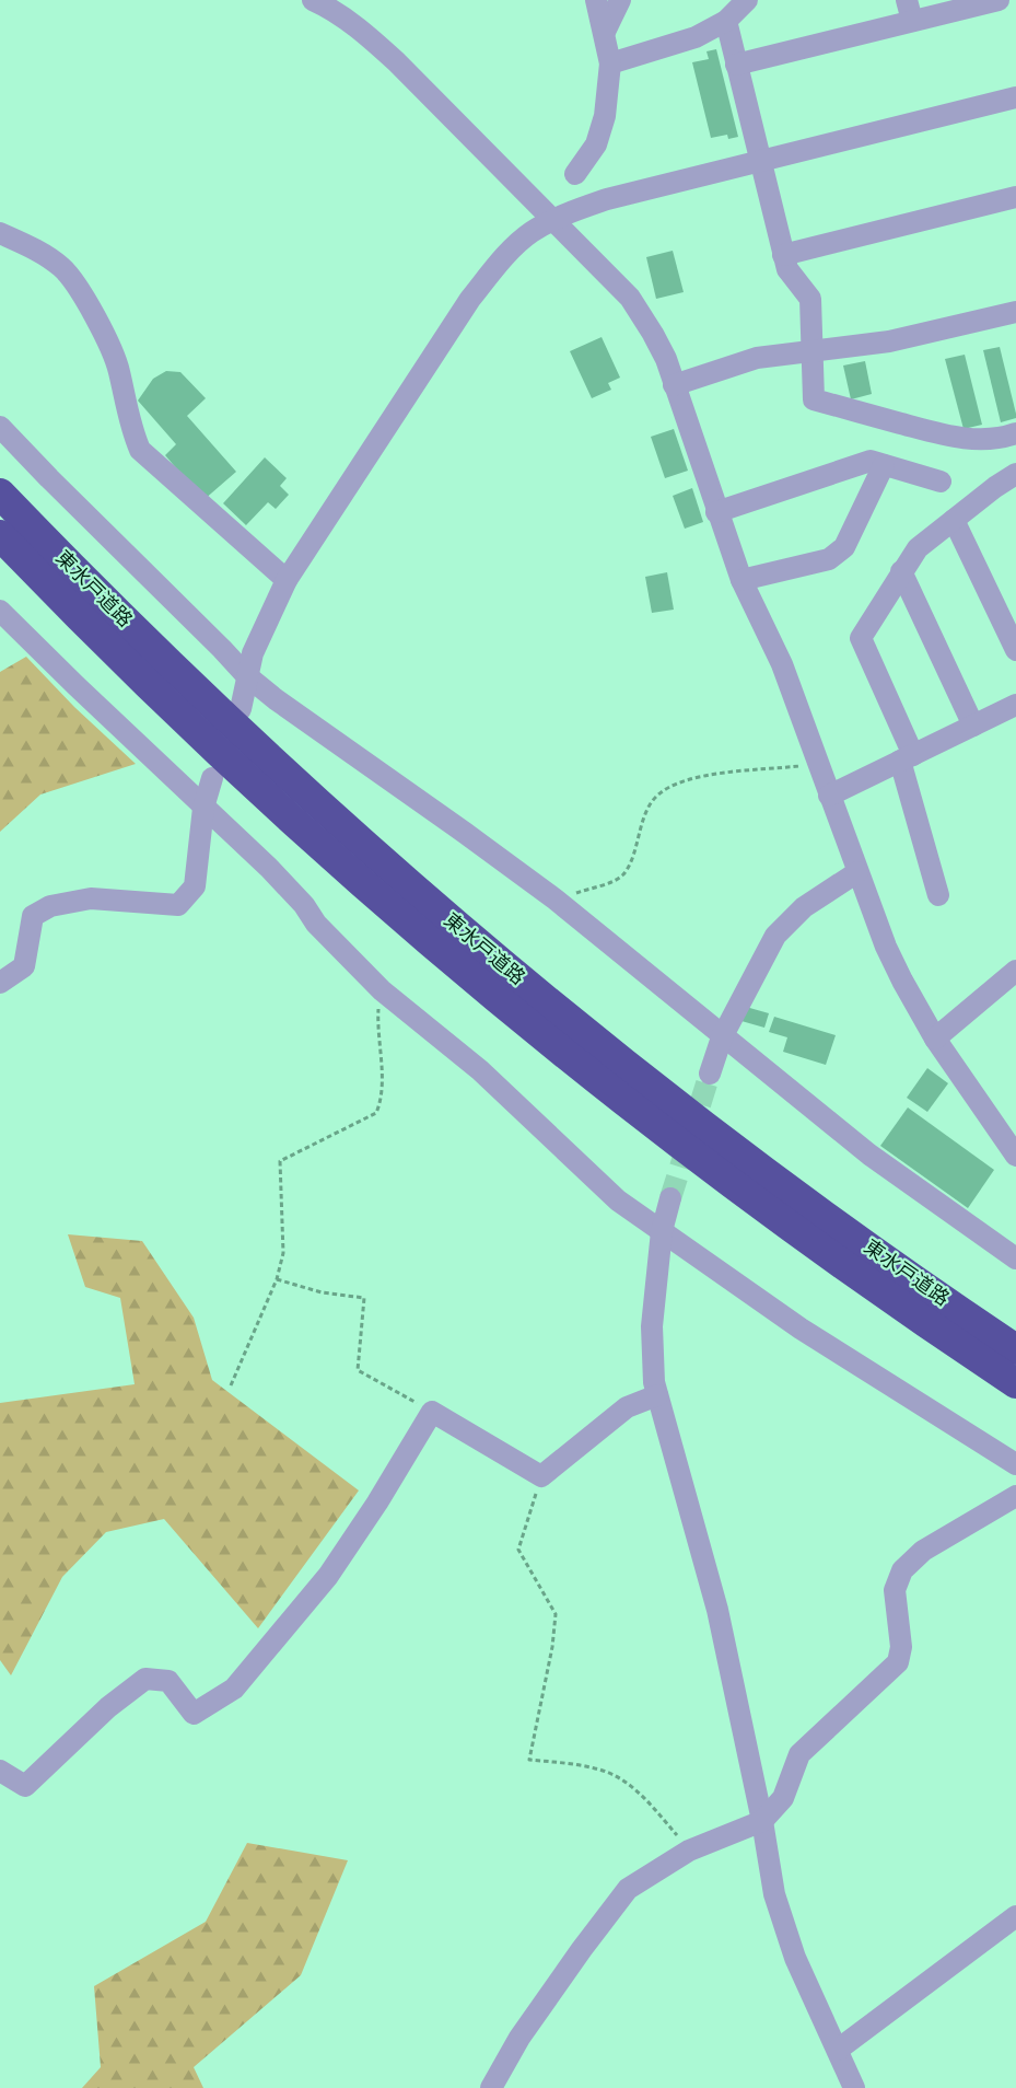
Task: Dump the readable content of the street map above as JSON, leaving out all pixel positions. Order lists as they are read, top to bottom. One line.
{"streets":{"highway":["東水戸道路"]}}
